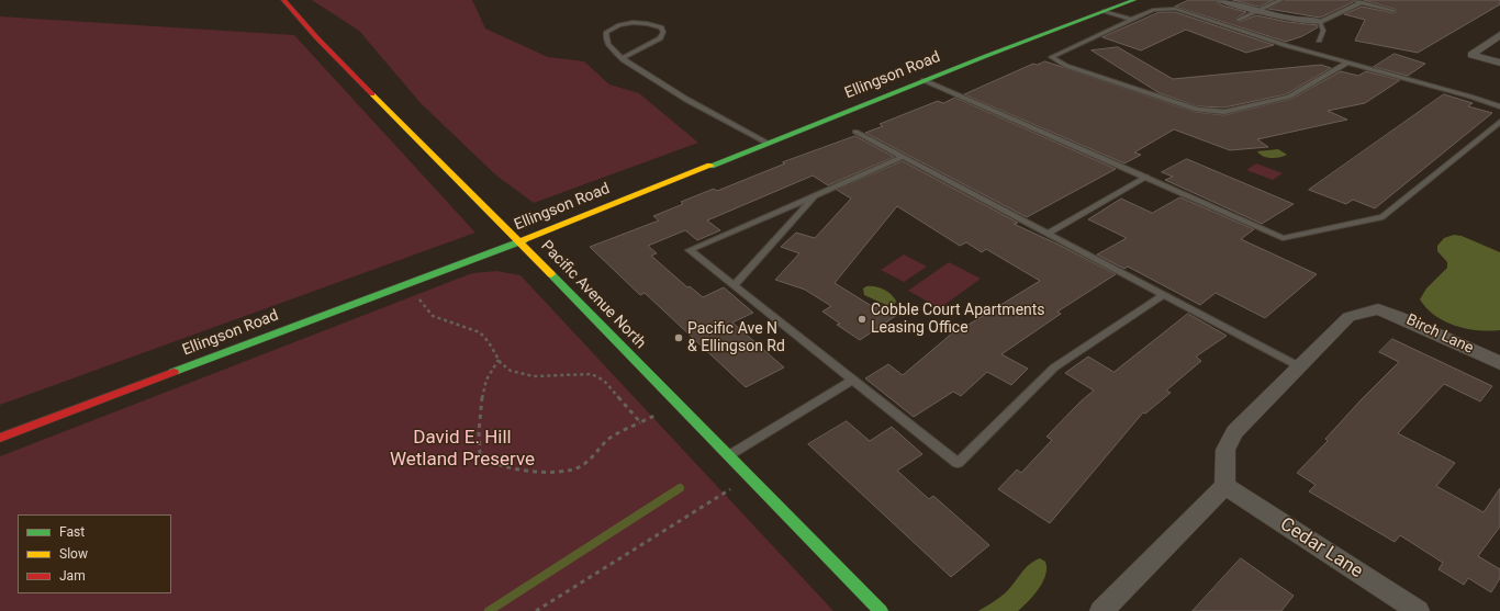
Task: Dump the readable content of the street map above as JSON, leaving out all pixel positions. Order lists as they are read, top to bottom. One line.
{"streets":{"main road":["Ellingson Road","Pacific Avenue North"],"street":["Birch Lane","Cedar Lane"]},"crossings":[["Ellingson Road","Pacific Avenue North"]],"parks":["David E. Hill Wetland Preserve"],"places":["Cobble Court Apartments Leasing Office","Pacific Ave N & Ellingson Rd"],"legend":["Fast","Slow","Jam"]}
